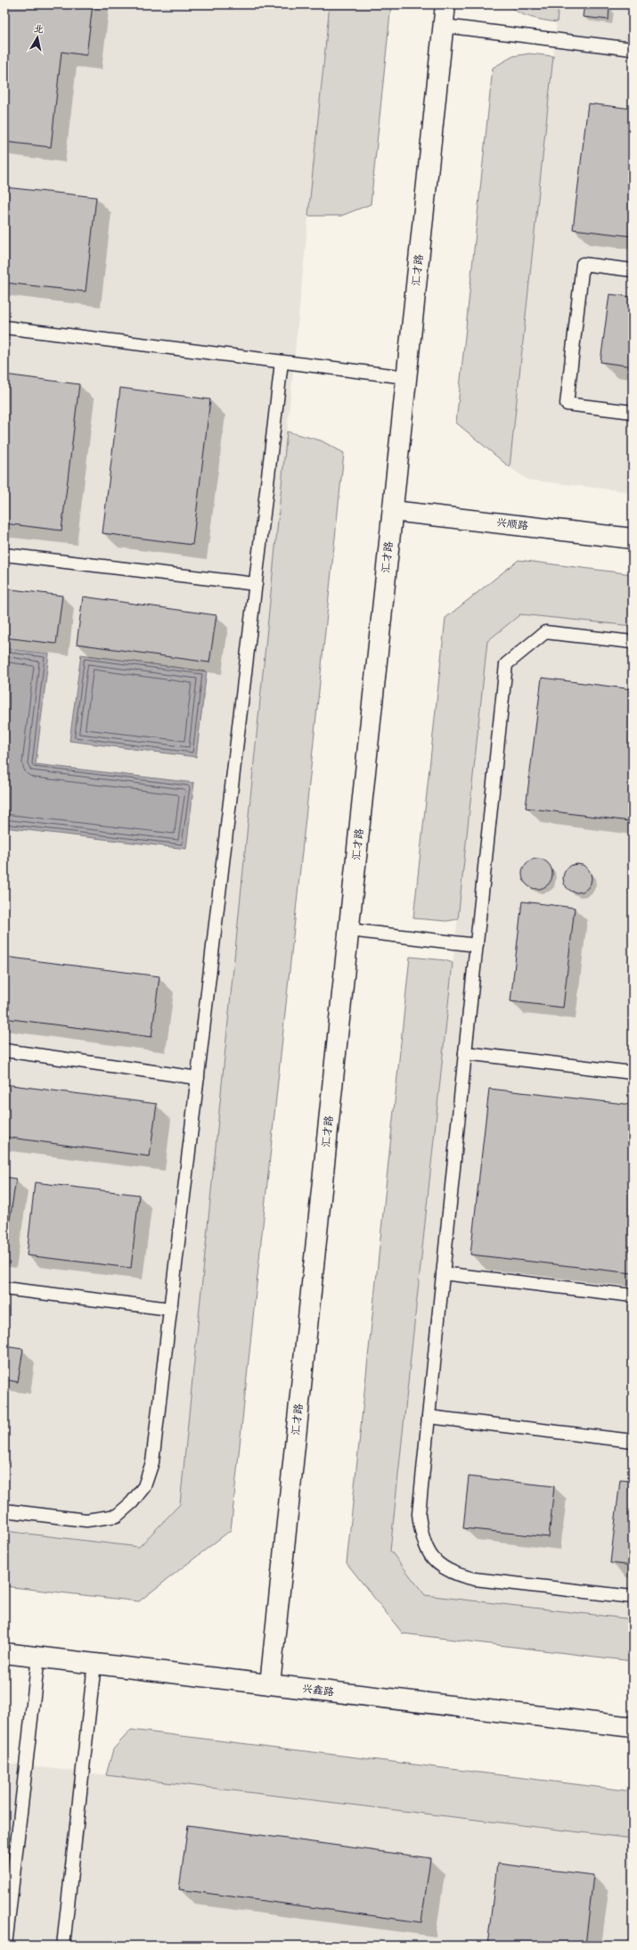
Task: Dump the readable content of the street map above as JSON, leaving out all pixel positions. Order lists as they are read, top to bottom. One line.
{"streets":{"main road":["汇才路","兴顺路","兴鑫路"]},"crossings":[["汇才路","兴顺路"],["汇才路","兴鑫路"]],"north":"top"}
